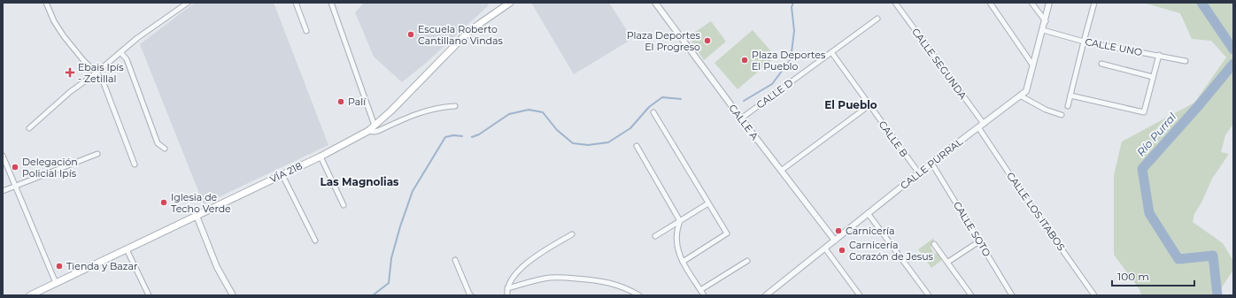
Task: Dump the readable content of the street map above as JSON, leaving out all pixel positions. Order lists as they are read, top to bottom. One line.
{"streets":{"main road":["VÍA 218"],"street":["CALLE UNO","CALLE SEGUNDA","CALLE D","CALLE A","CALLE B","CALLE PURRAL","CALLE LOS ITABOS","CALLE SOTO"]},"crossings":[["CALLE UNO","CALLE PURRAL"],["CALLE SEGUNDA","CALLE PURRAL"],["CALLE D","CALLE A"],["CALLE D","CALLE B"],["CALLE A","CALLE PURRAL"],["CALLE B","CALLE PURRAL"],["CALLE PURRAL","CALLE LOS ITABOS"],["CALLE PURRAL","CALLE SOTO"]],"districts":["El Pueblo","Las Magnolias"],"water":["Río Purral"],"places":{"other":["Escuela Roberto Cantillano Vindas","Plaza Deportes El Progreso","Plaza Deportes El Pueblo","Palí","Delegación Policial Ipís","Iglesia de Techo Verde","Carnicería","Carnicería Corazón de Jesus","Tienda y Bazar"],"health":["Ebais Ipís - Zetillal"]},"scale_bar":"100 m"}
